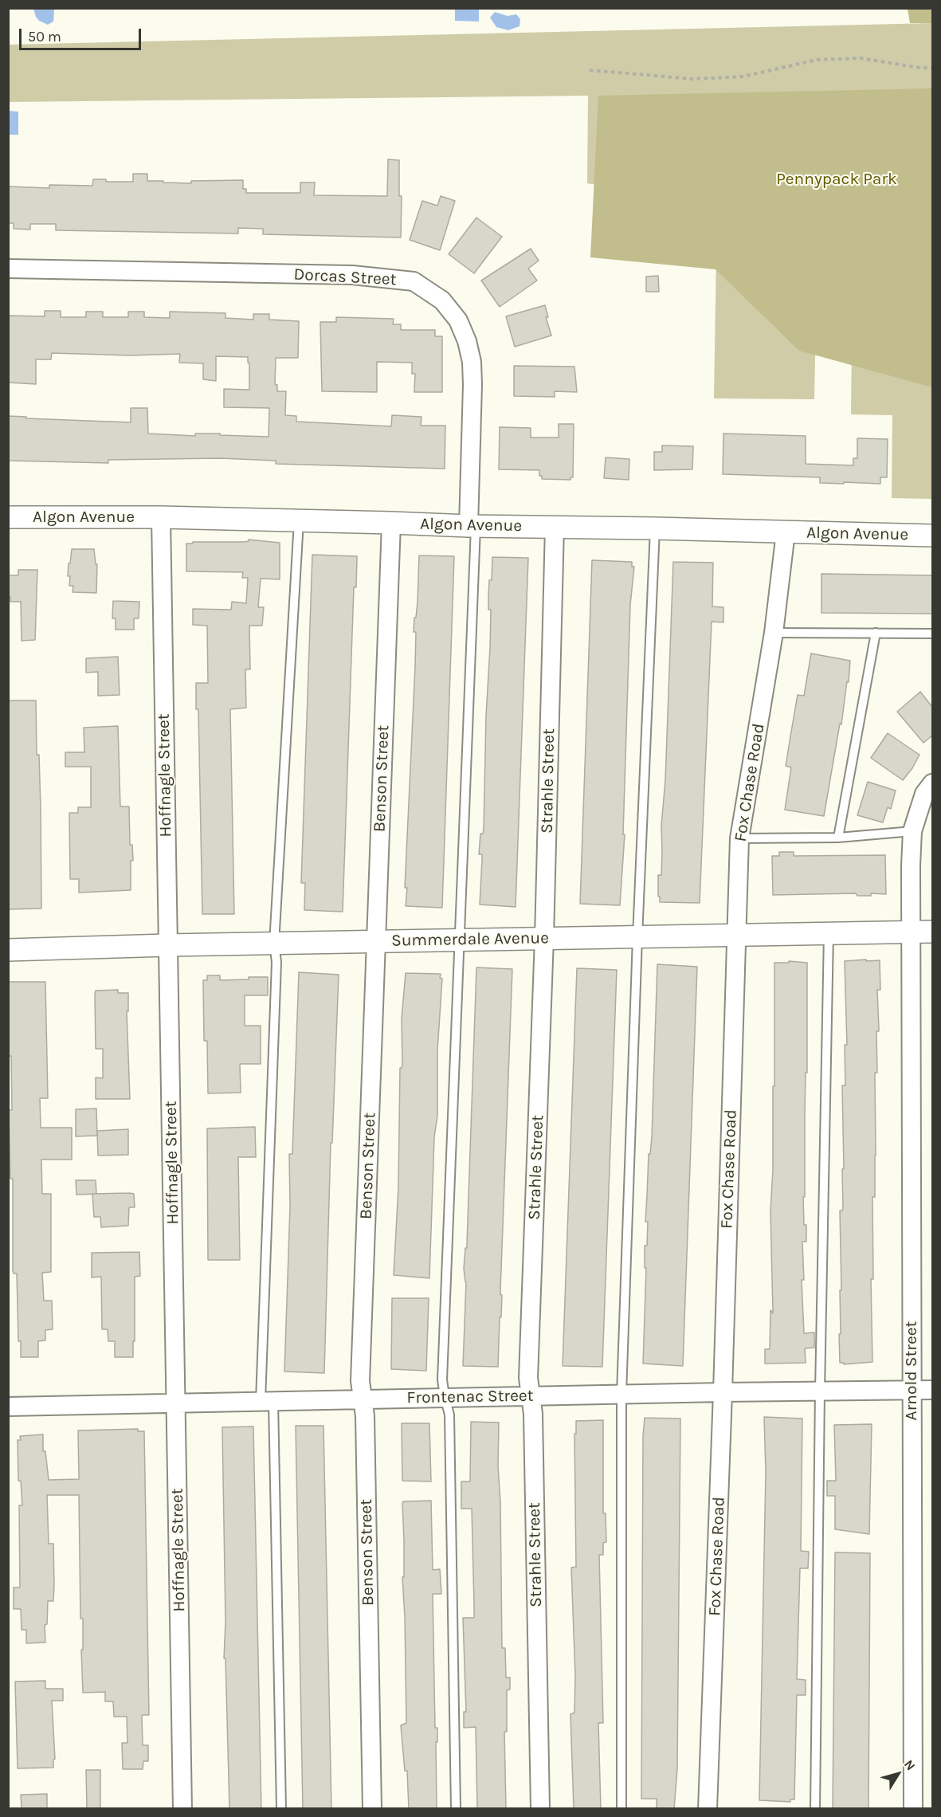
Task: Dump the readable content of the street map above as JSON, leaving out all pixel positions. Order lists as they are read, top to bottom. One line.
{"streets":{"street":["Dorcas Street","Algon Avenue","Hoffnagle Street","Benson Street","Strahle Street","Fox Chase Road","Summerdale Avenue","Arnold Street","Frontenac Street"]},"crossings":[["Dorcas Street","Algon Avenue"],["Algon Avenue","Hoffnagle Street"],["Algon Avenue","Benson Street"],["Algon Avenue","Strahle Street"],["Algon Avenue","Fox Chase Road"],["Hoffnagle Street","Summerdale Avenue"],["Hoffnagle Street","Frontenac Street"],["Benson Street","Summerdale Avenue"],["Benson Street","Frontenac Street"],["Strahle Street","Summerdale Avenue"],["Strahle Street","Frontenac Street"],["Fox Chase Road","Summerdale Avenue"],["Fox Chase Road","Frontenac Street"],["Summerdale Avenue","Arnold Street"],["Arnold Street","Frontenac Street"]],"parks":["Pennypack Park"],"scale_bar":"50 m","north":"top right"}
